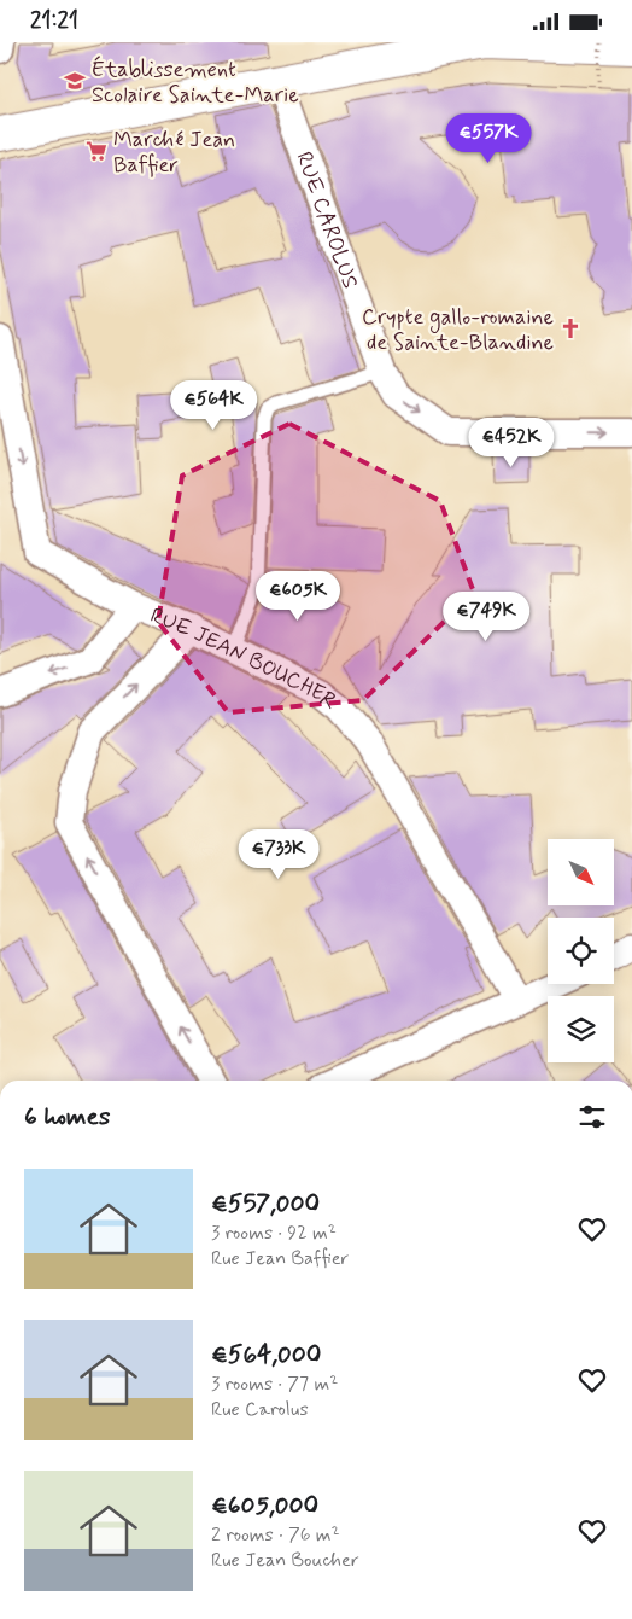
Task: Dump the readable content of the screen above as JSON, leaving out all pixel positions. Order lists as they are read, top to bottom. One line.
{"streets":{"street":["RUE CAROLUS","RUE JEAN BOUCHER"]},"one_way":["RUE CAROLUS"],"places":{"school or university":["Établissement Scolaire Sainte-Marie"],"supermarket":["Marché Jean Baffier"],"church":["Crypte gallo-romaine de Sainte-Blandine"]},"north":"bottom right","page":{"status":"21:21","price":["€557K","€564K","€452K","€605K","€749K","€733K"],"heading":"6 homes","list":[{"name":"€557,000","note":"3 rooms · 92 m² · Rue Jean Baffier"},{"name":"€564,000","note":"3 rooms · 77 m² · Rue Carolus"},{"name":"€605,000","note":"2 rooms · 76 m² · Rue Jean Boucher"}]}}
